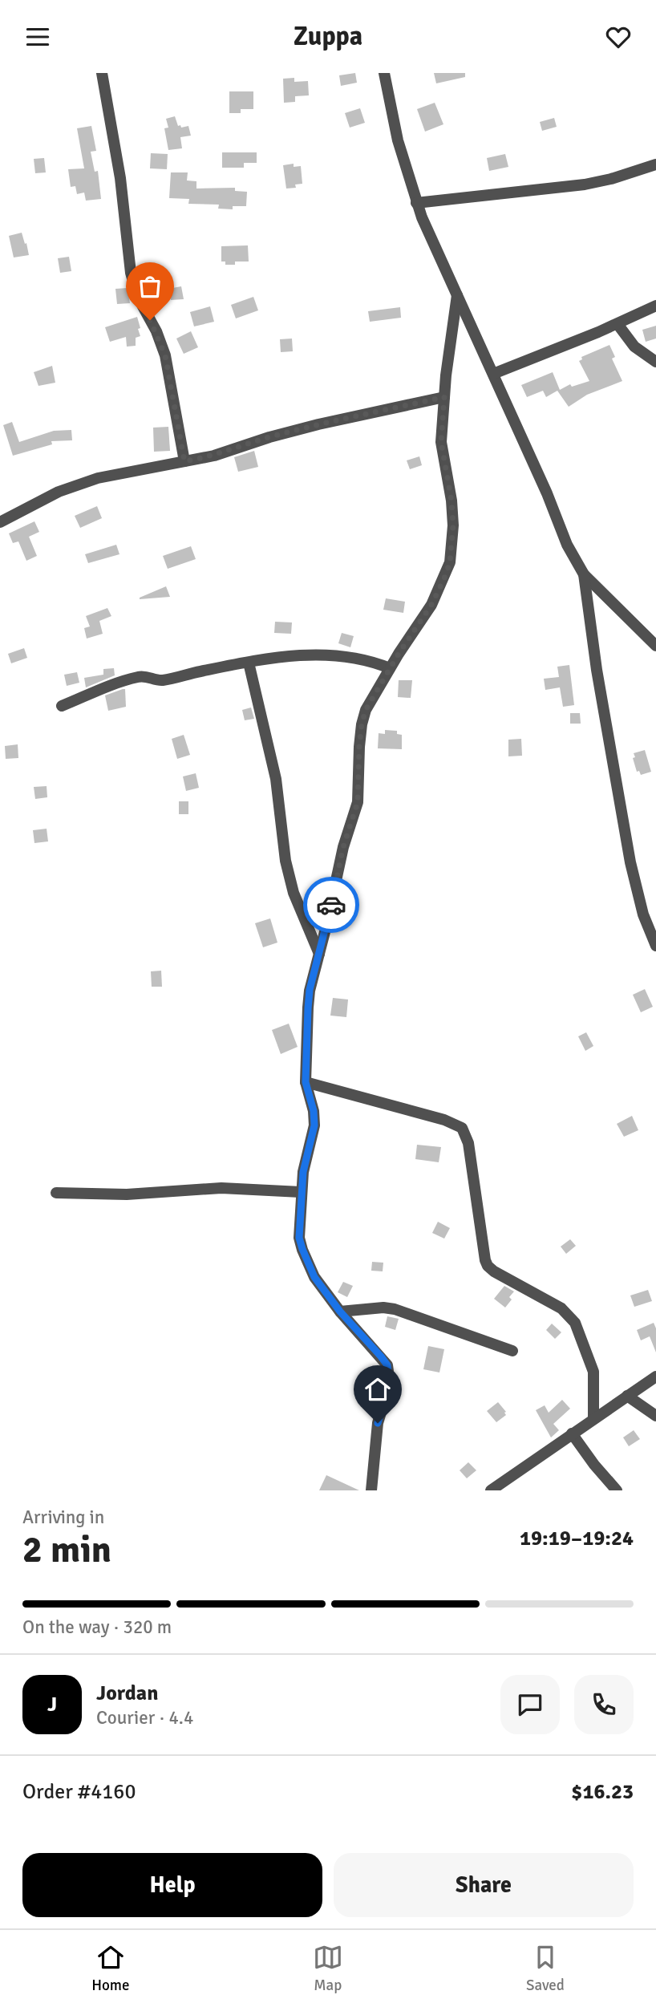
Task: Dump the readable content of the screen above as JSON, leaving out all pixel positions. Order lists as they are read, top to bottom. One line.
{"page":{"header":"Zuppa","heading":["2 min","Arriving in","19:19–19:24"],"panel":["Jordan","Courier · 4.4","Order #4160","$16.23"],"bar":"On the way · 320 m","round":"J","buttons":["Help","Share"],"tabs":["Home","Map","Saved"]}}
